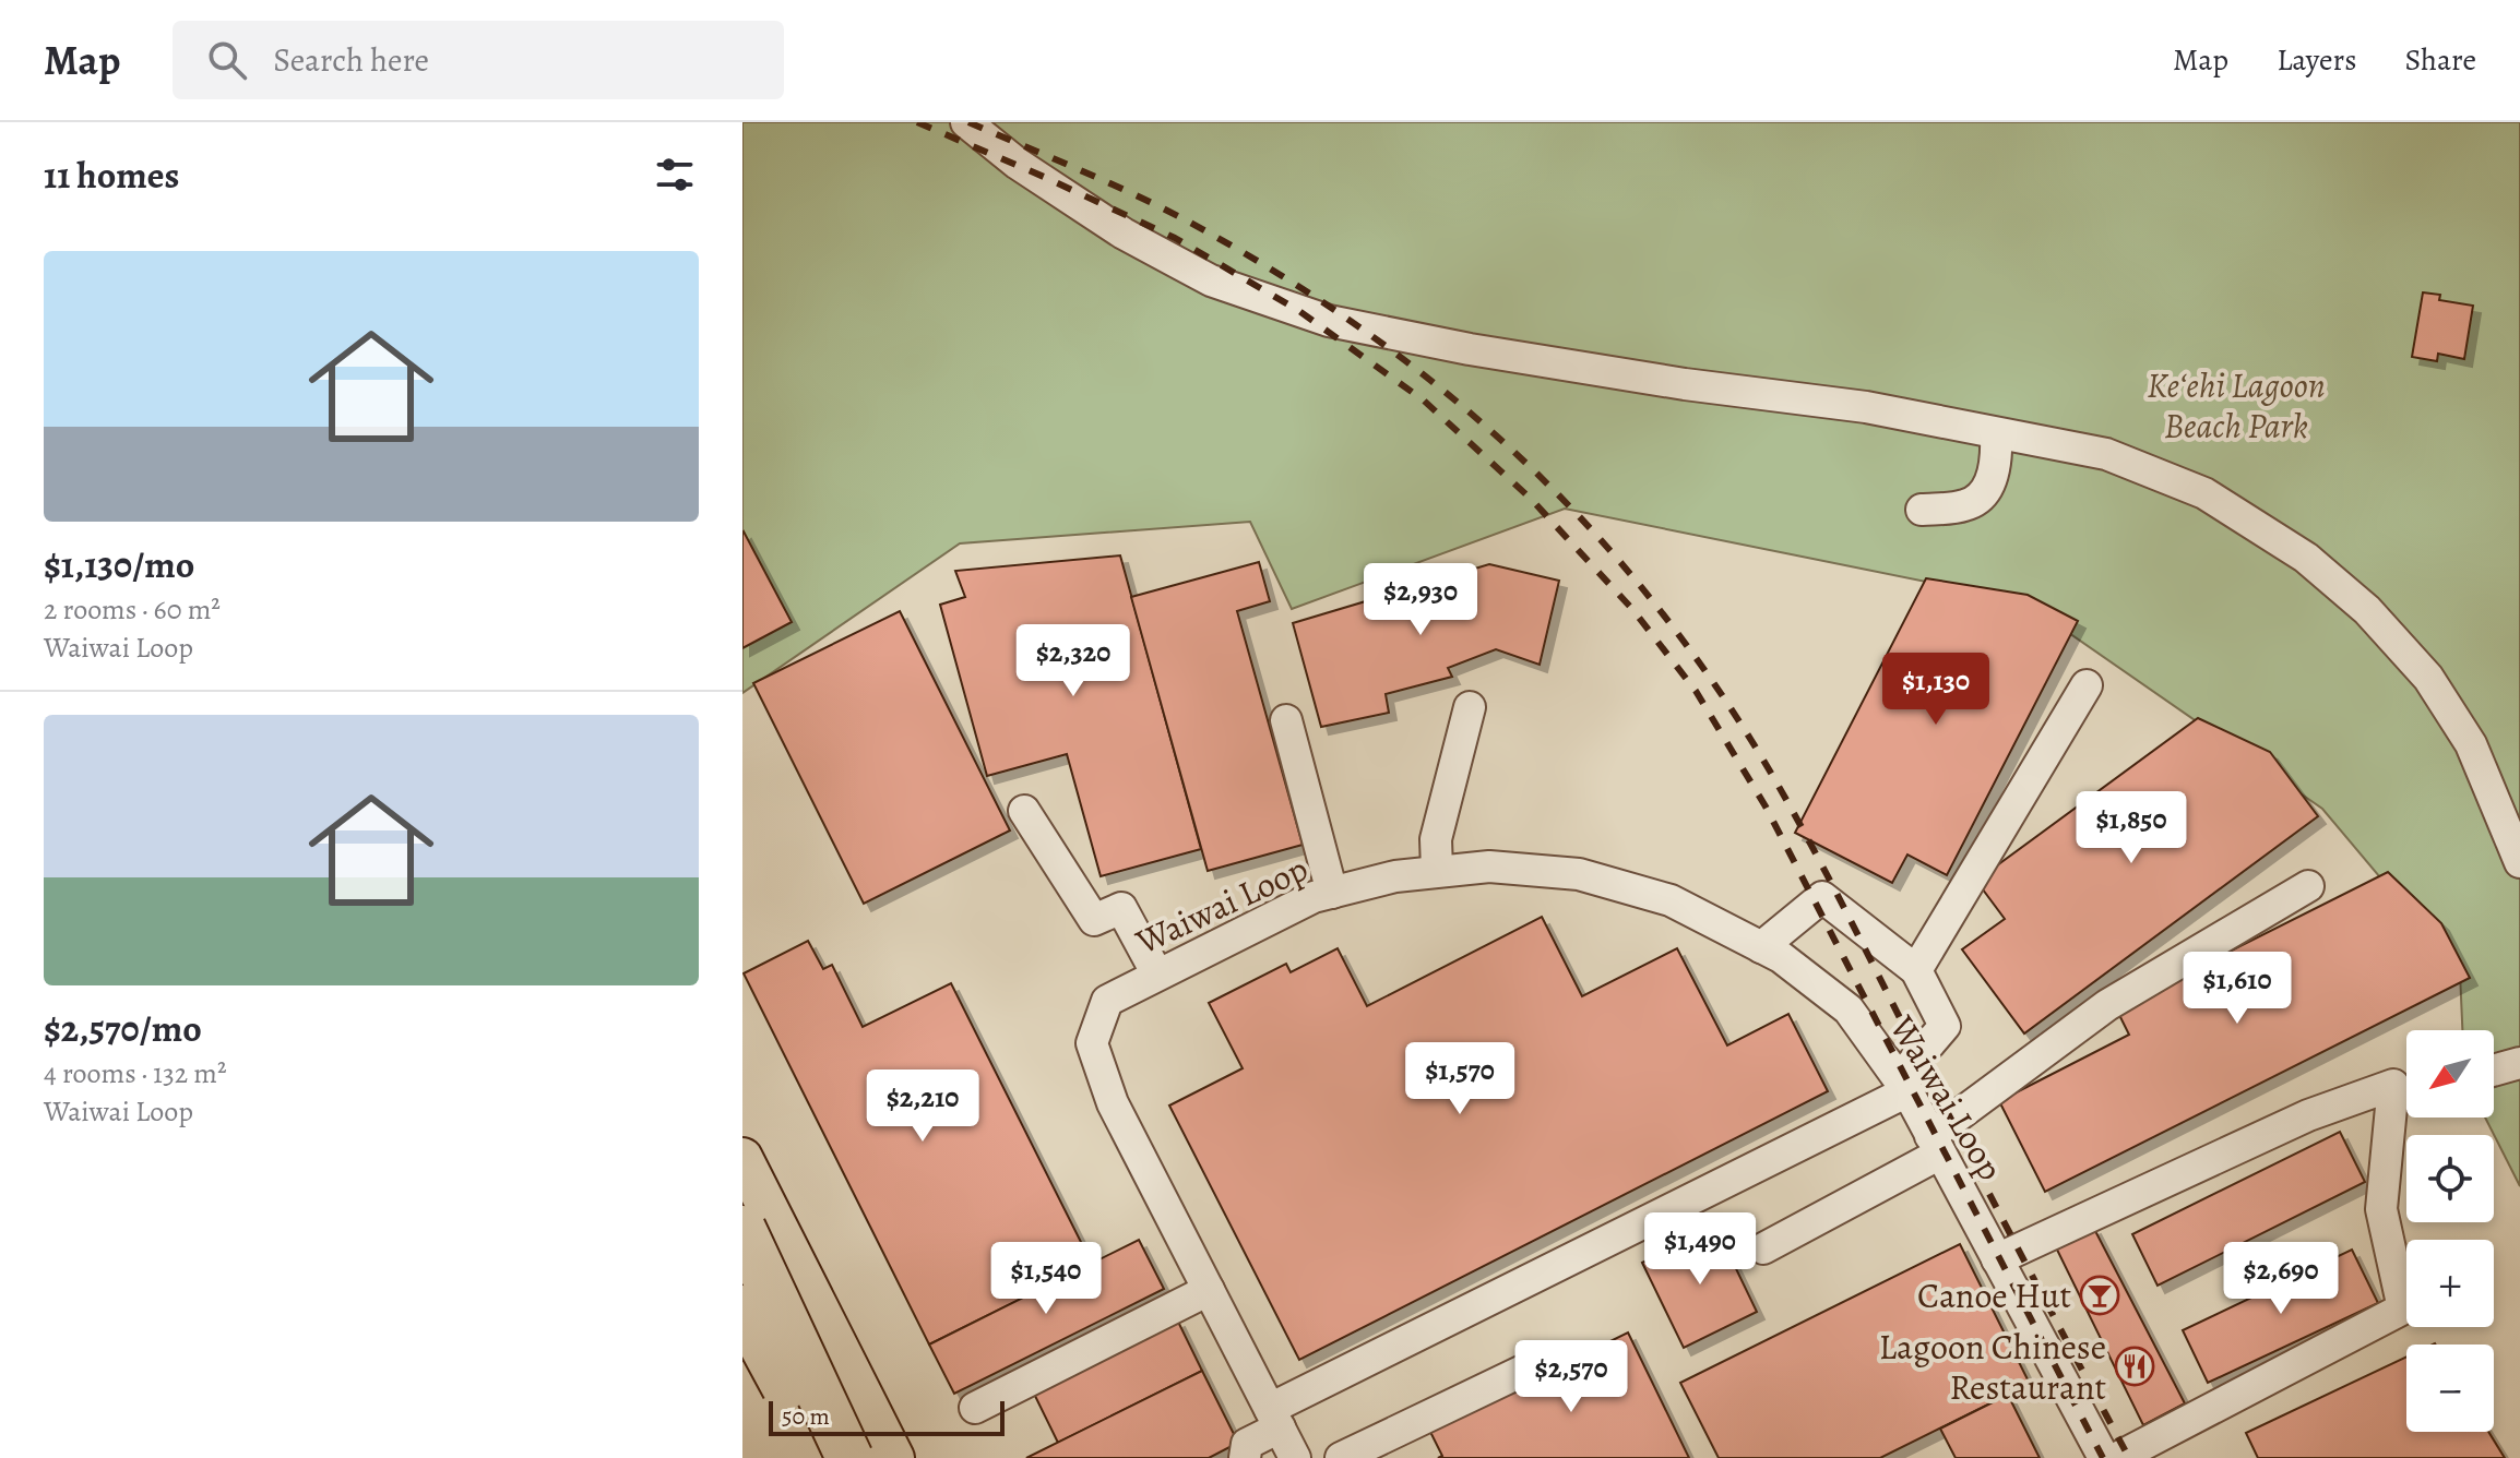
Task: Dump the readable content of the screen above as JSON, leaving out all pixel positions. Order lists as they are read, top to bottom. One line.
{"streets":{"street":["Waiwai Loop"]},"parks":["Keʻehi Lagoon Beach Park"],"places":{"bar":["Canoe Hut"],"restaurant":["Lagoon Chinese Restaurant"]},"scale_bar":"50 m","north":"bottom left","page":{"header":"Map","search":"Search here","nav":["Map","Layers","Share"],"heading":"11 homes","list":[{"name":"$1,130/mo","note":"2 rooms · 60 m² · Waiwai Loop"},{"name":"$2,570/mo","note":"4 rooms · 132 m² · Waiwai Loop"}],"price":["$2,930","$2,320","$1,130","$1,850","$1,610","$1,570","$2,210","$1,490","$1,540","$2,690","$2,570"],"map_buttons":["+","−"],"scale":"50 m"}}
